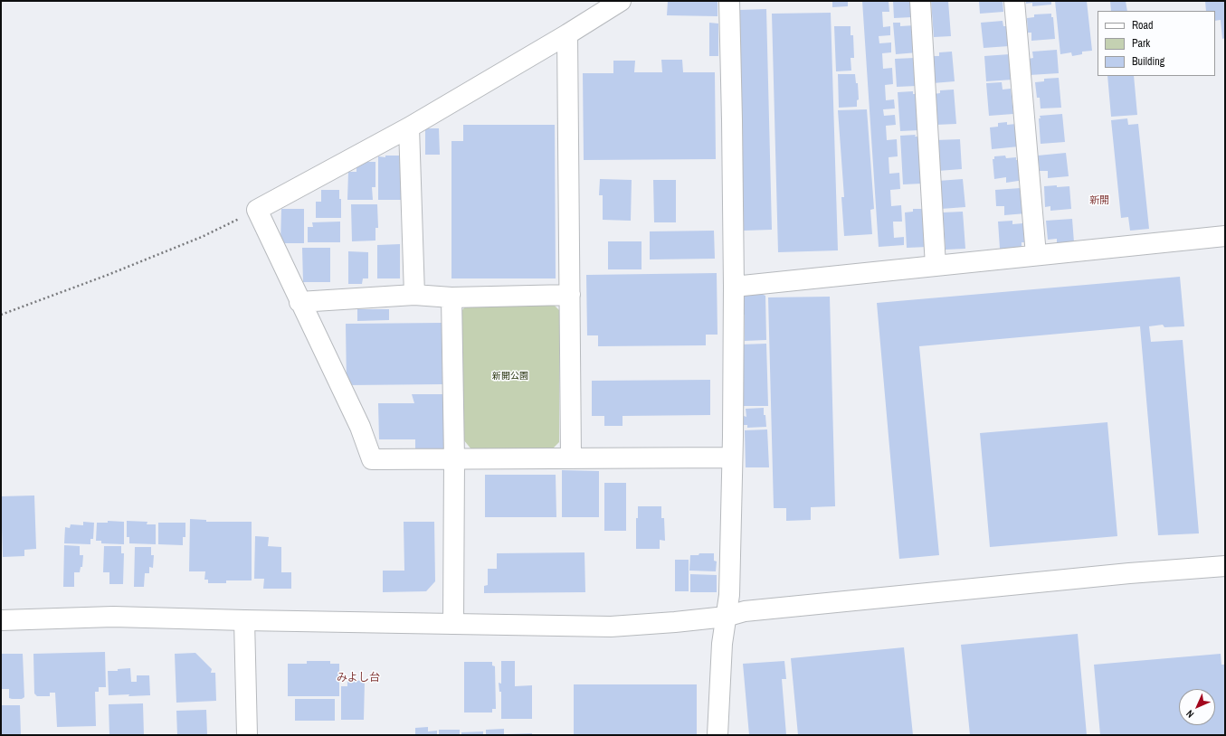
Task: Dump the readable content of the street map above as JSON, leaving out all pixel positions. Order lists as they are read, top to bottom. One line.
{"districts":["新開","みよし台"],"parks":["新開公園"],"legend":["Road","Park","Building"],"north":"bottom left"}
